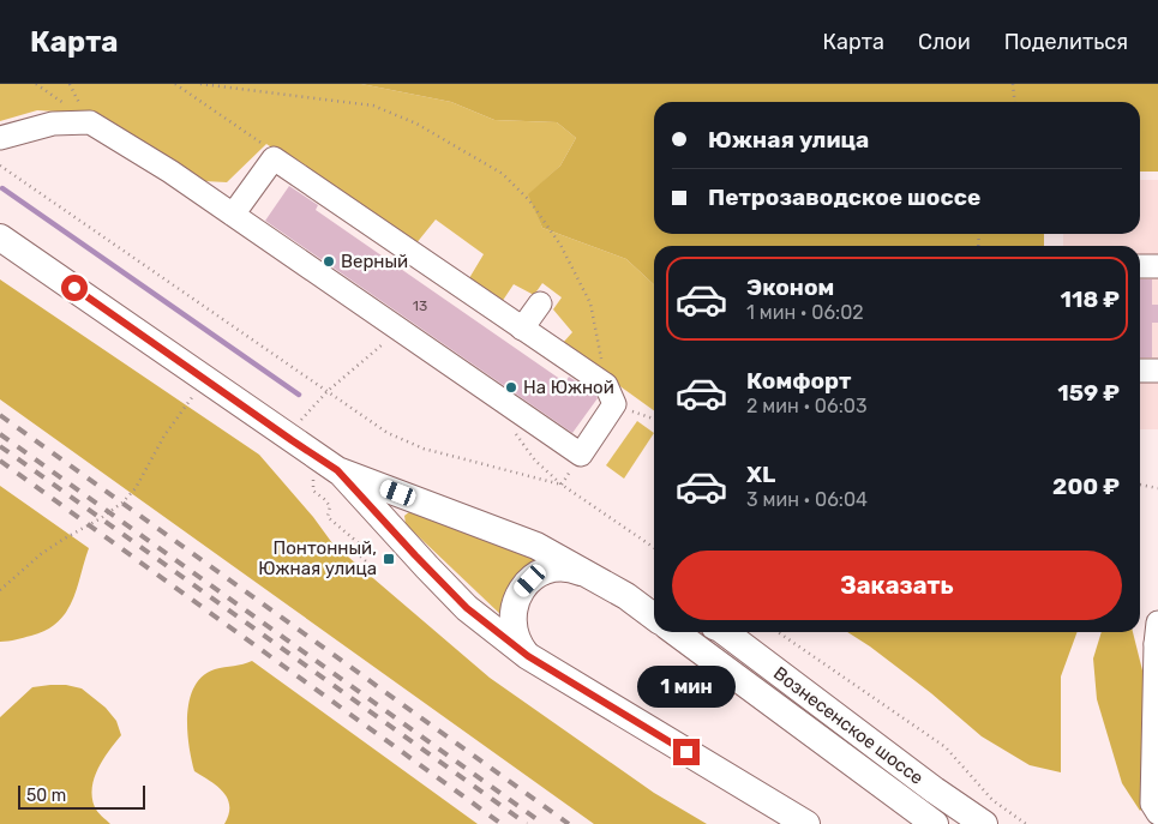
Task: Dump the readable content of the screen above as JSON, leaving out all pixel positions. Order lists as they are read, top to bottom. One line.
{"streets":{"main road":["Вознесенское шоссе"]},"places":{"other":["Верный","На Южной"],"transit":["Понтонный, Южная улица"]},"house_numbers":["13"],"scale_bar":"50 m","page":{"header":"Карта","nav":["Карта","Слои","Поделиться"],"banner":["Южная улица","Петрозаводское шоссе"],"list":[{"name":"Эконом","note":"1 мин · 06:02","value":"118 ₽"},{"name":"Комфорт","note":"2 мин · 06:03","value":"159 ₽"},{"name":"XL","note":"3 мин · 06:04","value":"200 ₽"}],"buttons":"Заказать","bubble":"1 мин","scale":"50 m"}}
